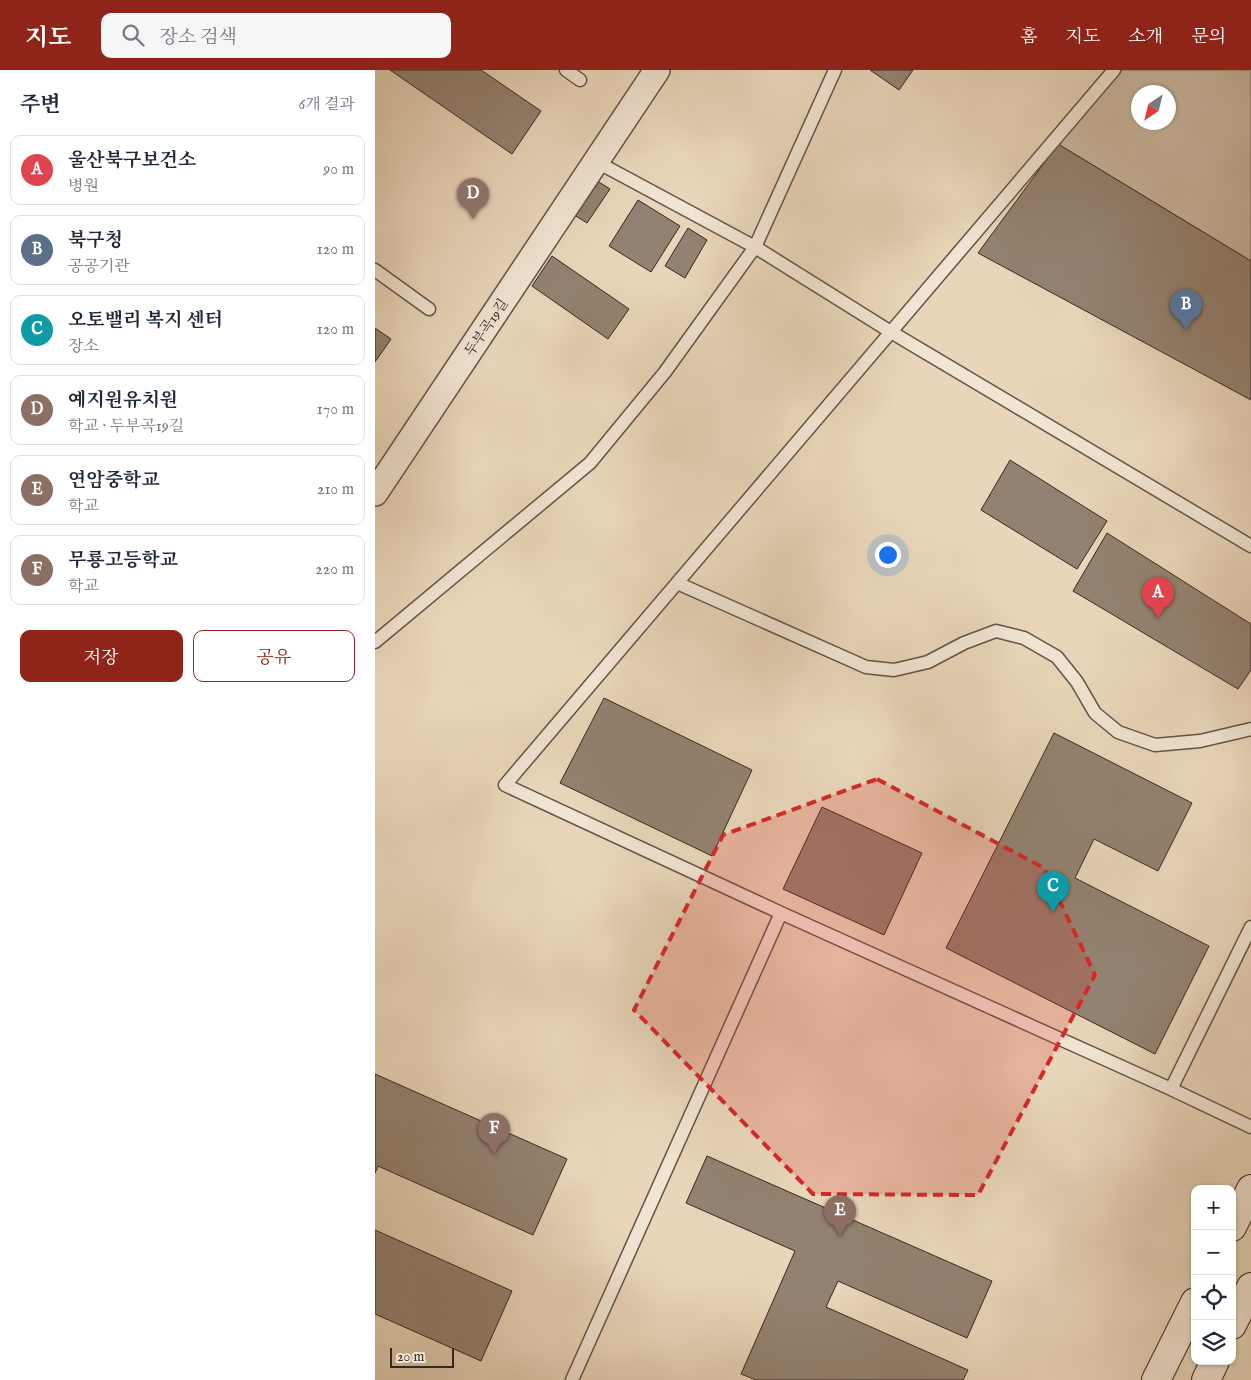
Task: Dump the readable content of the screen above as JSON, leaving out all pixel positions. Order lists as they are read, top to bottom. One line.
{"streets":{"street":["두부곡19길"]},"scale_bar":"20 m","north":"bottom left","page":{"header":"지도","search":"장소 검색","nav":["홈","지도","소개","문의"],"heading":["주변","6개 결과"],"list":[{"mark":"A","name":"울산북구보건소","note":"병원","value":"90 m"},{"mark":"B","name":"북구청","note":"공공기관","value":"120 m"},{"mark":"C","name":"오토밸리 복지 센터","note":"장소","value":"120 m"},{"mark":"D","name":"예지원유치원","note":"학교 · 두부곡19길","value":"170 m"},{"mark":"E","name":"연암중학교","note":"학교","value":"210 m"},{"mark":"F","name":"무룡고등학교","note":"학교","value":"220 m"}],"pins":["D","B","A","C","F","E"],"buttons":["저장","공유"],"map_buttons":["+","−"],"scale":"20 m"}}
